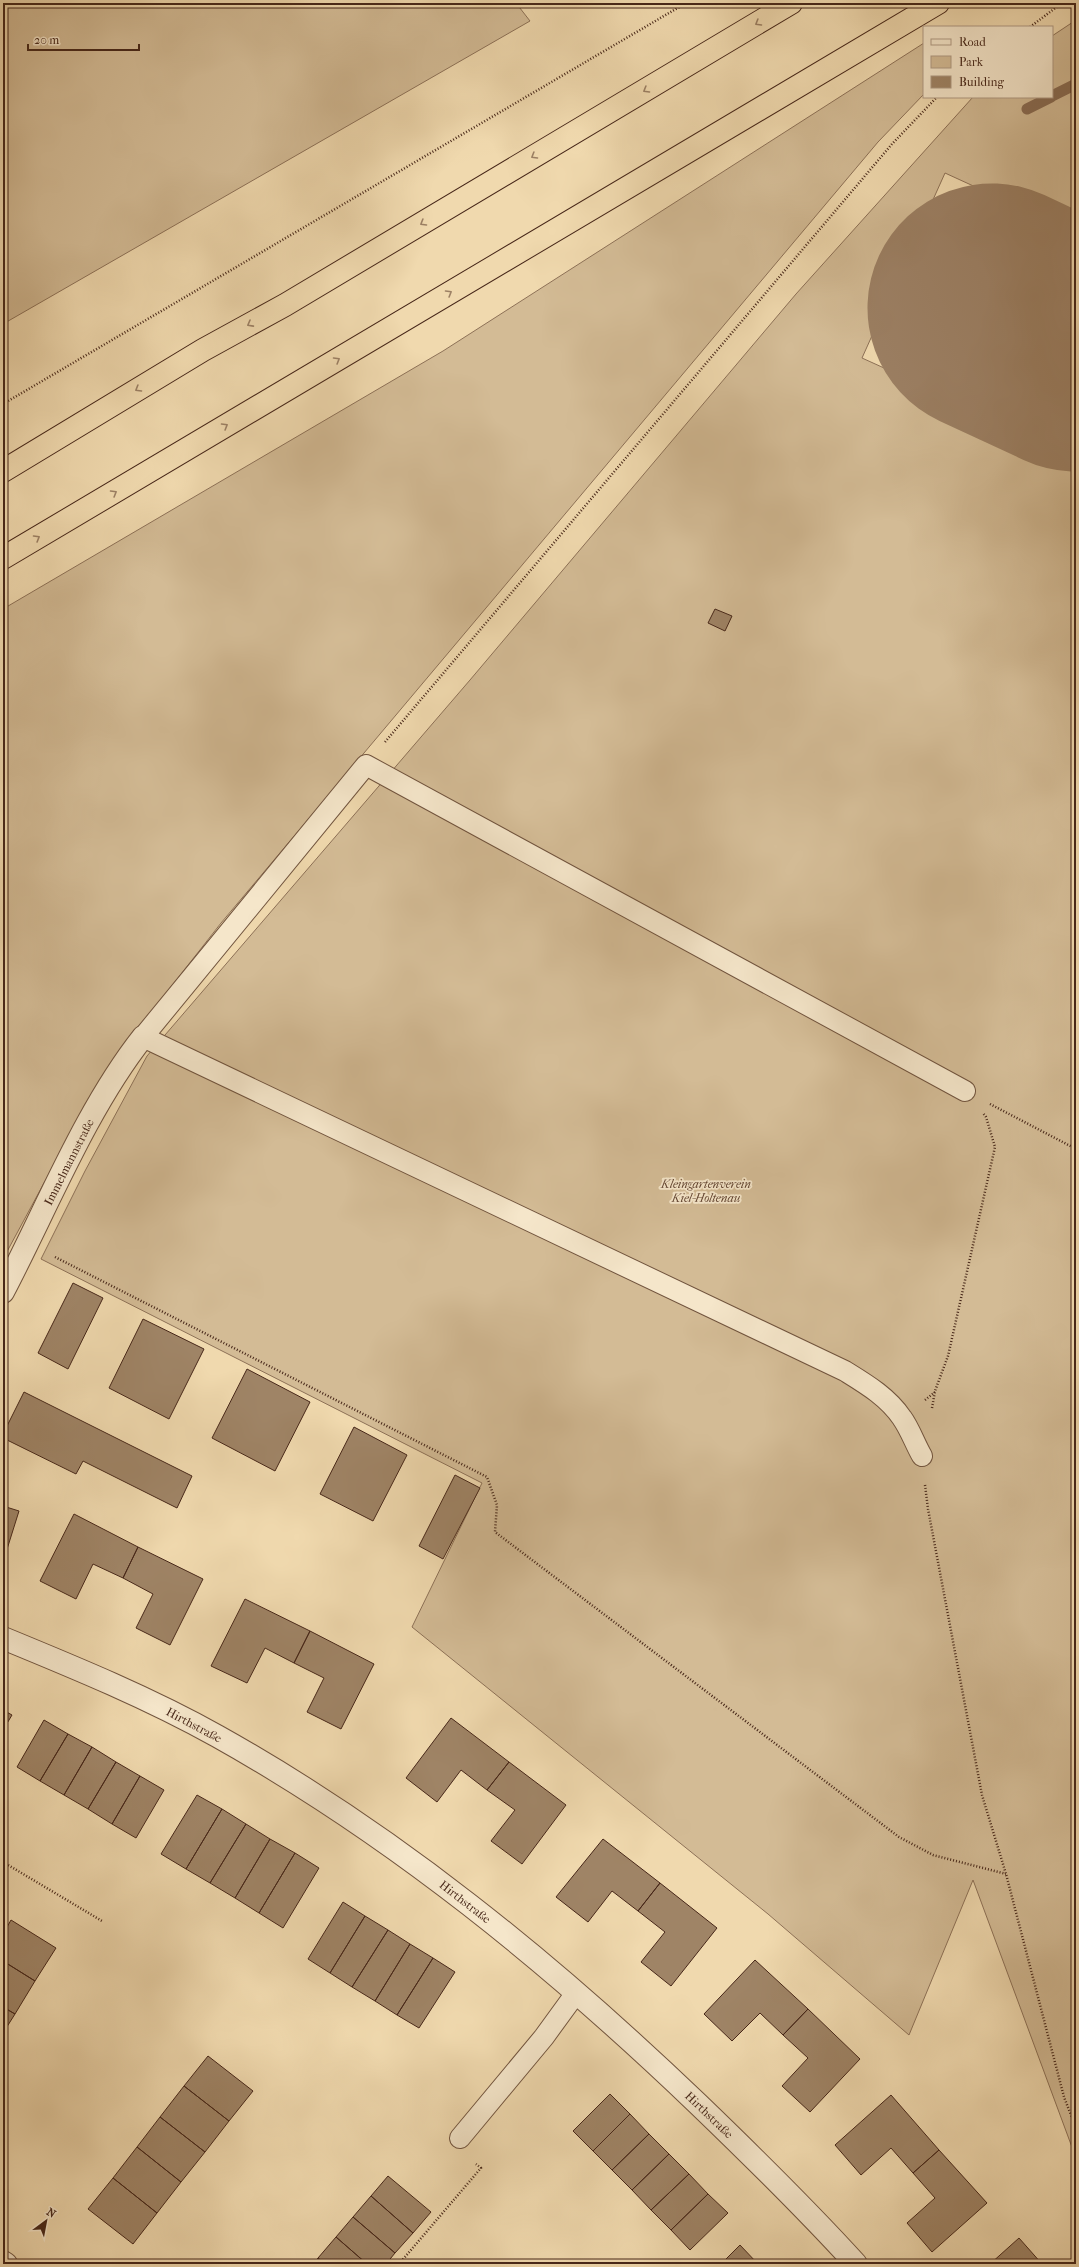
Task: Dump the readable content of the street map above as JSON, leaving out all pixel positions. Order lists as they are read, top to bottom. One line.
{"streets":{"street":["Immelmannstraße","Hirthstraße"]},"parks":["Kleingartenverein Kiel-Holtenau"],"legend":["Road","Park","Building"],"scale_bar":"20 m","north":"top right"}
